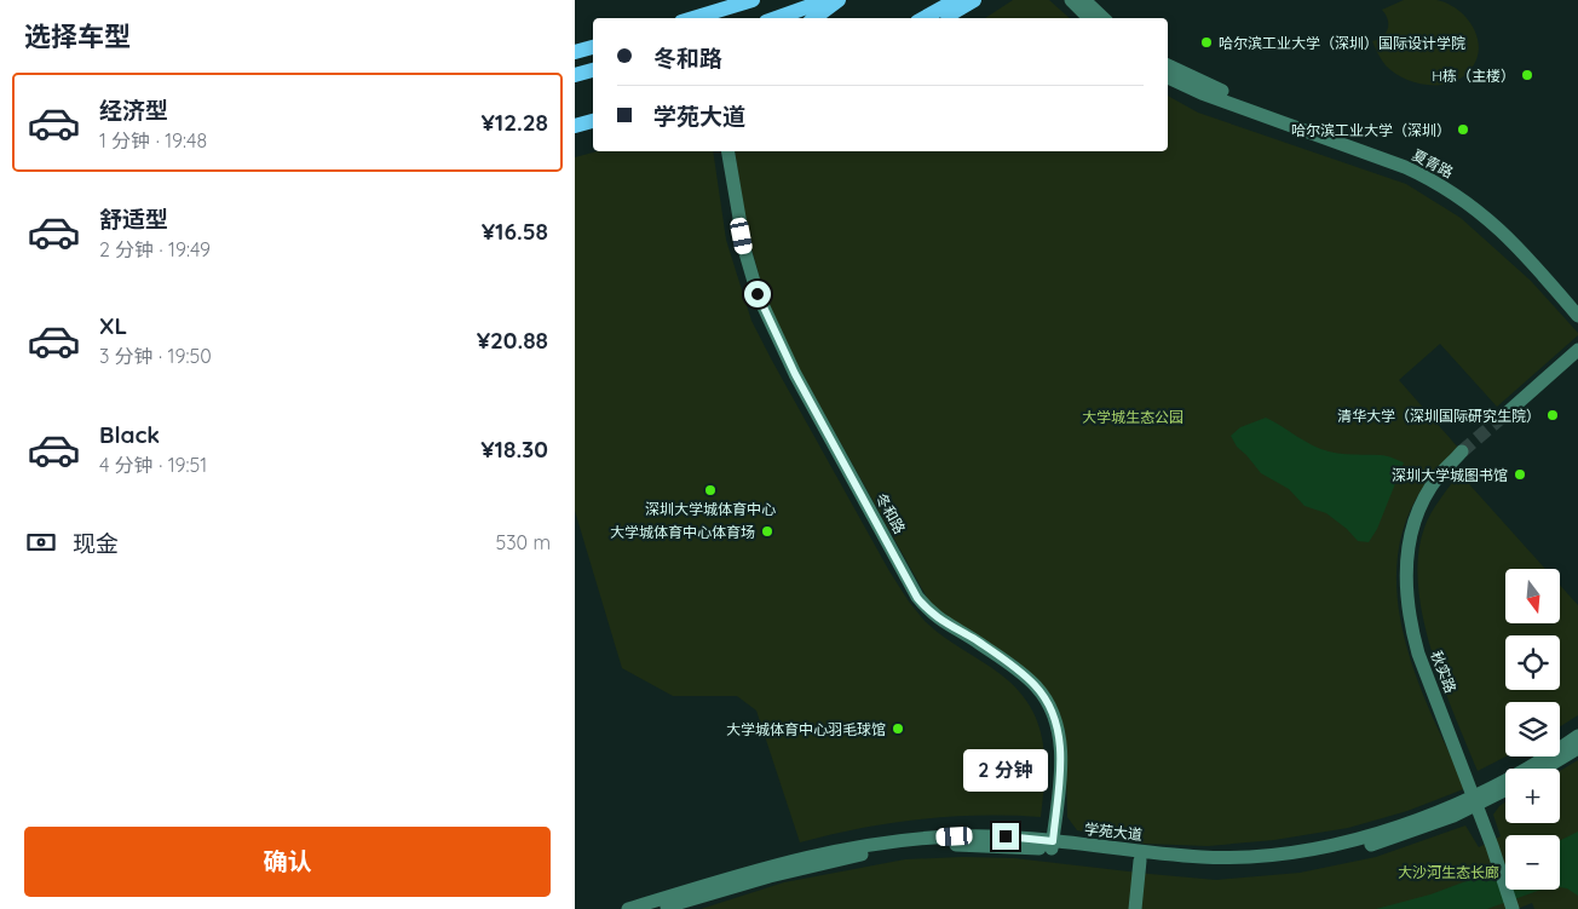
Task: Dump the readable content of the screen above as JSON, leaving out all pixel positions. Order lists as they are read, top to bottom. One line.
{"streets":{"street":["夏青路","冬和路","秋实路","学苑大道"]},"crossings":[["冬和路","学苑大道"],["秋实路","学苑大道"]],"parks":["大学城生态公园","大沙河生态长廊"],"places":["哈尔滨工业大学（深圳）国际设计学院","H栋（主楼）","哈尔滨工业大学（深圳）","清华大学（深圳国际研究生院）","深圳大学城图书馆","深圳大学城体育中心","大学城体育中心体育场","大学城体育中心羽毛球馆"],"north":"bottom","page":{"heading":"选择车型","banner":["冬和路","学苑大道"],"list":[{"name":"经济型","note":"1 分钟 · 19:48","value":"¥12.28"},{"name":"舒适型","note":"2 分钟 · 19:49","value":"¥16.58"},{"name":"XL","note":"3 分钟 · 19:50","value":"¥20.88"},{"name":"Black","note":"4 分钟 · 19:51","value":"¥18.30"}],"pay":["现金","530 m"],"map_buttons":["+","−"],"bubble":"2 分钟","buttons":"确认"}}
